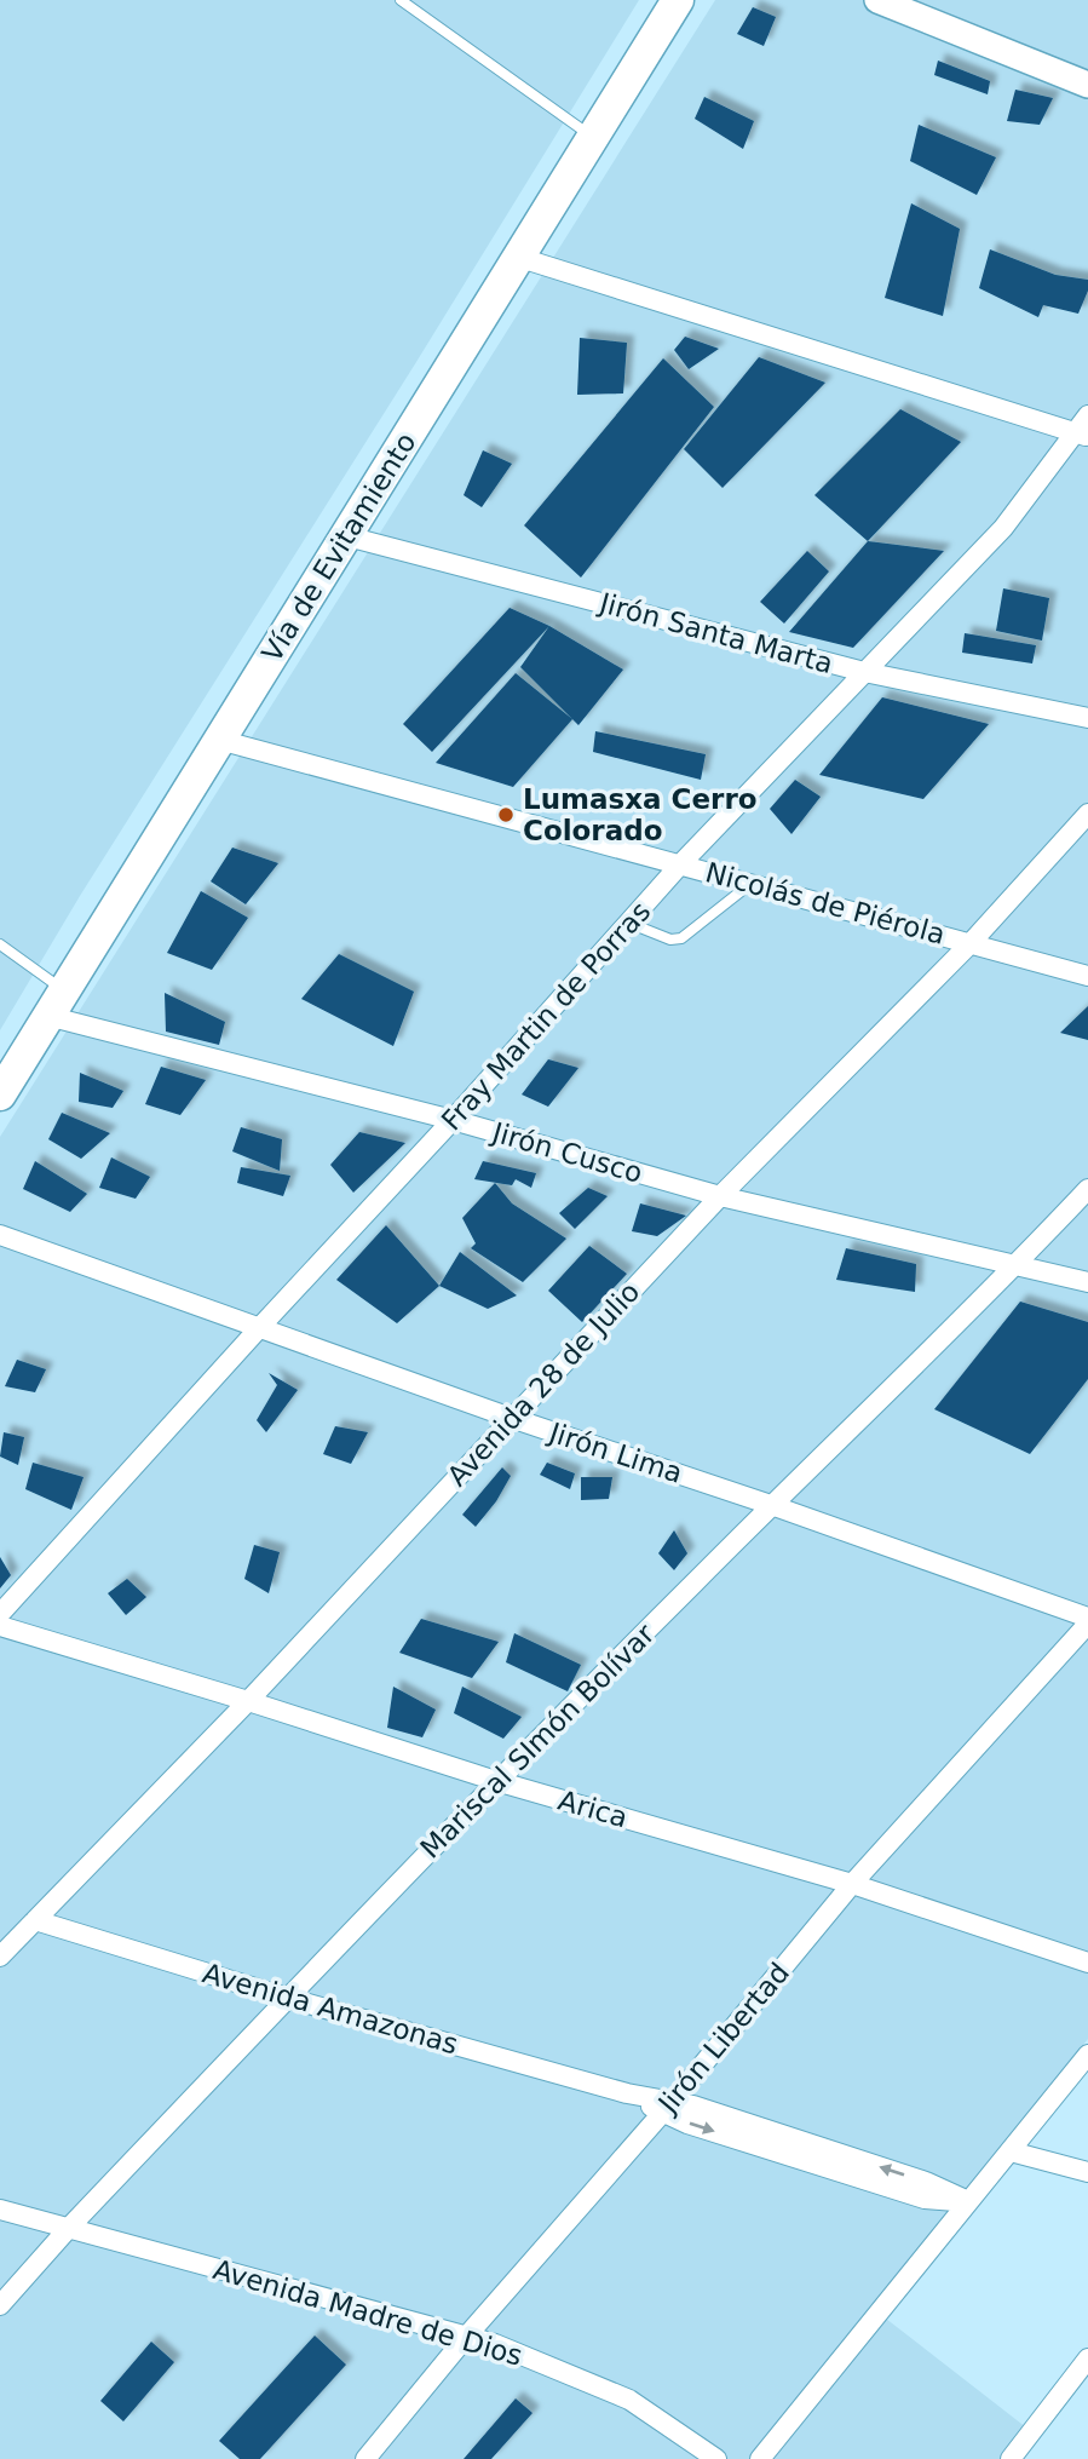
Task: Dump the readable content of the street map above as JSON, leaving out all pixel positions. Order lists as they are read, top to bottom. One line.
{"streets":{"highway":["Vía de Evitamiento"],"street":["Jirón Santa Marta","Nicolás de Piérola","Fray Martin de Porras","Jirón Cusco","Avenida 28 de Julio","Jirón Lima","Mariscal SImón Bolívar","Arica","Avenida Amazonas","Jirón Libertad","Avenida Madre de Dios"]},"crossings":[["Vía de Evitamiento","Jirón Santa Marta"],["Vía de Evitamiento","Nicolás de Piérola"],["Vía de Evitamiento","Jirón Cusco"],["Jirón Santa Marta","Fray Martin de Porras"],["Nicolás de Piérola","Fray Martin de Porras"],["Nicolás de Piérola","Avenida 28 de Julio"],["Fray Martin de Porras","Jirón Cusco"],["Fray Martin de Porras","Jirón Lima"],["Jirón Cusco","Avenida 28 de Julio"],["Jirón Cusco","Mariscal SImón Bolívar"],["Avenida 28 de Julio","Jirón Lima"],["Avenida 28 de Julio","Arica"],["Avenida 28 de Julio","Avenida Amazonas"],["Jirón Lima","Mariscal SImón Bolívar"],["Jirón Lima","Jirón Libertad"],["Mariscal SImón Bolívar","Arica"],["Mariscal SImón Bolívar","Avenida Amazonas"],["Mariscal SImón Bolívar","Avenida Madre de Dios"],["Arica","Jirón Libertad"],["Avenida Amazonas","Jirón Libertad"],["Jirón Libertad","Avenida Madre de Dios"]],"places":["Lumasxa Cerro Colorado"]}
